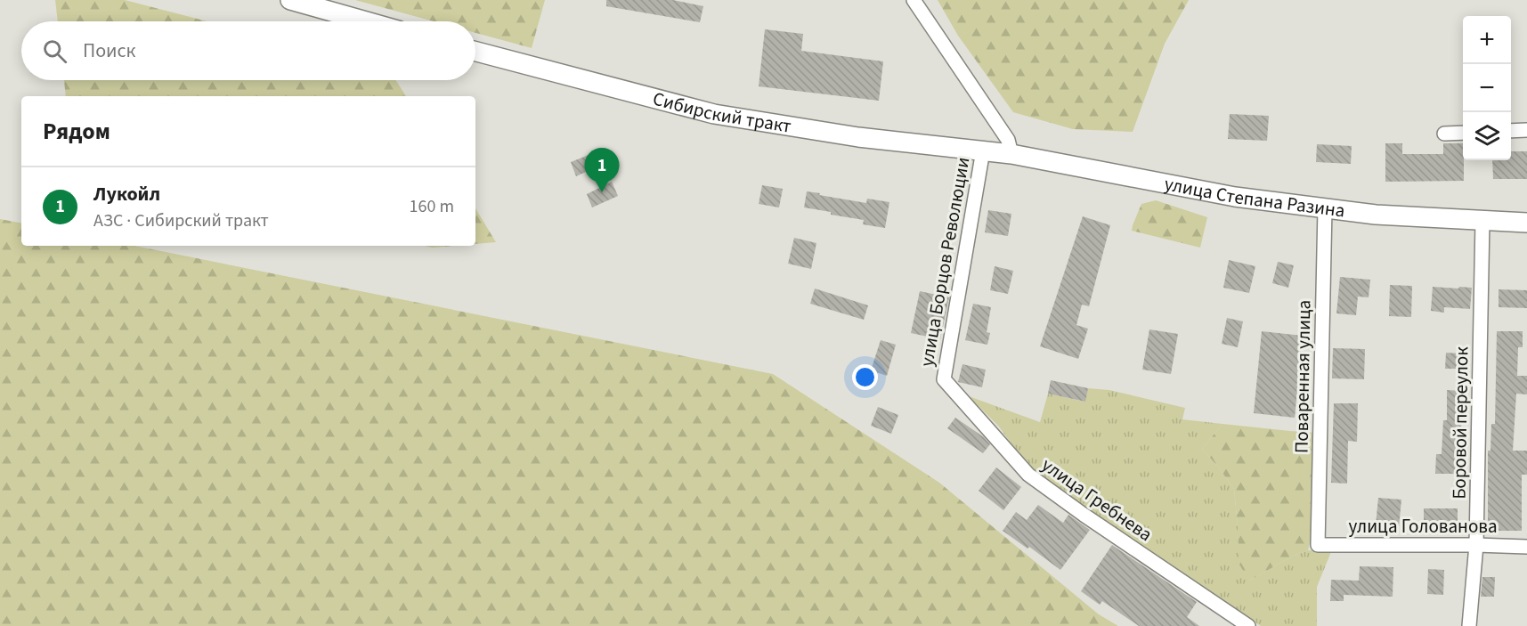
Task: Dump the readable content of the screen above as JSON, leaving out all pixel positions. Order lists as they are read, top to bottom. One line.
{"streets":{"main road":["Сибирский тракт","улица Степана Разина"],"street":["улица Борцов Революции","Поваренная улица","Боровой переулок","улица Гребнева","улица Голованова"]},"crossings":[["Сибирский тракт","улица Степана Разина"],["Сибирский тракт","улица Борцов Революции"],["улица Степана Разина","улица Борцов Революции"],["улица Степана Разина","Поваренная улица"],["улица Степана Разина","Боровой переулок"],["улица Борцов Революции","улица Гребнева"],["Поваренная улица","улица Голованова"],["Боровой переулок","улица Голованова"]],"page":{"map_buttons":["+","−"],"search":"Поиск","heading":"Рядом","pins":"1","list":[{"mark":"1","name":"Лукойл","note":"АЗС · Сибирский тракт","value":"160 m"}]}}
